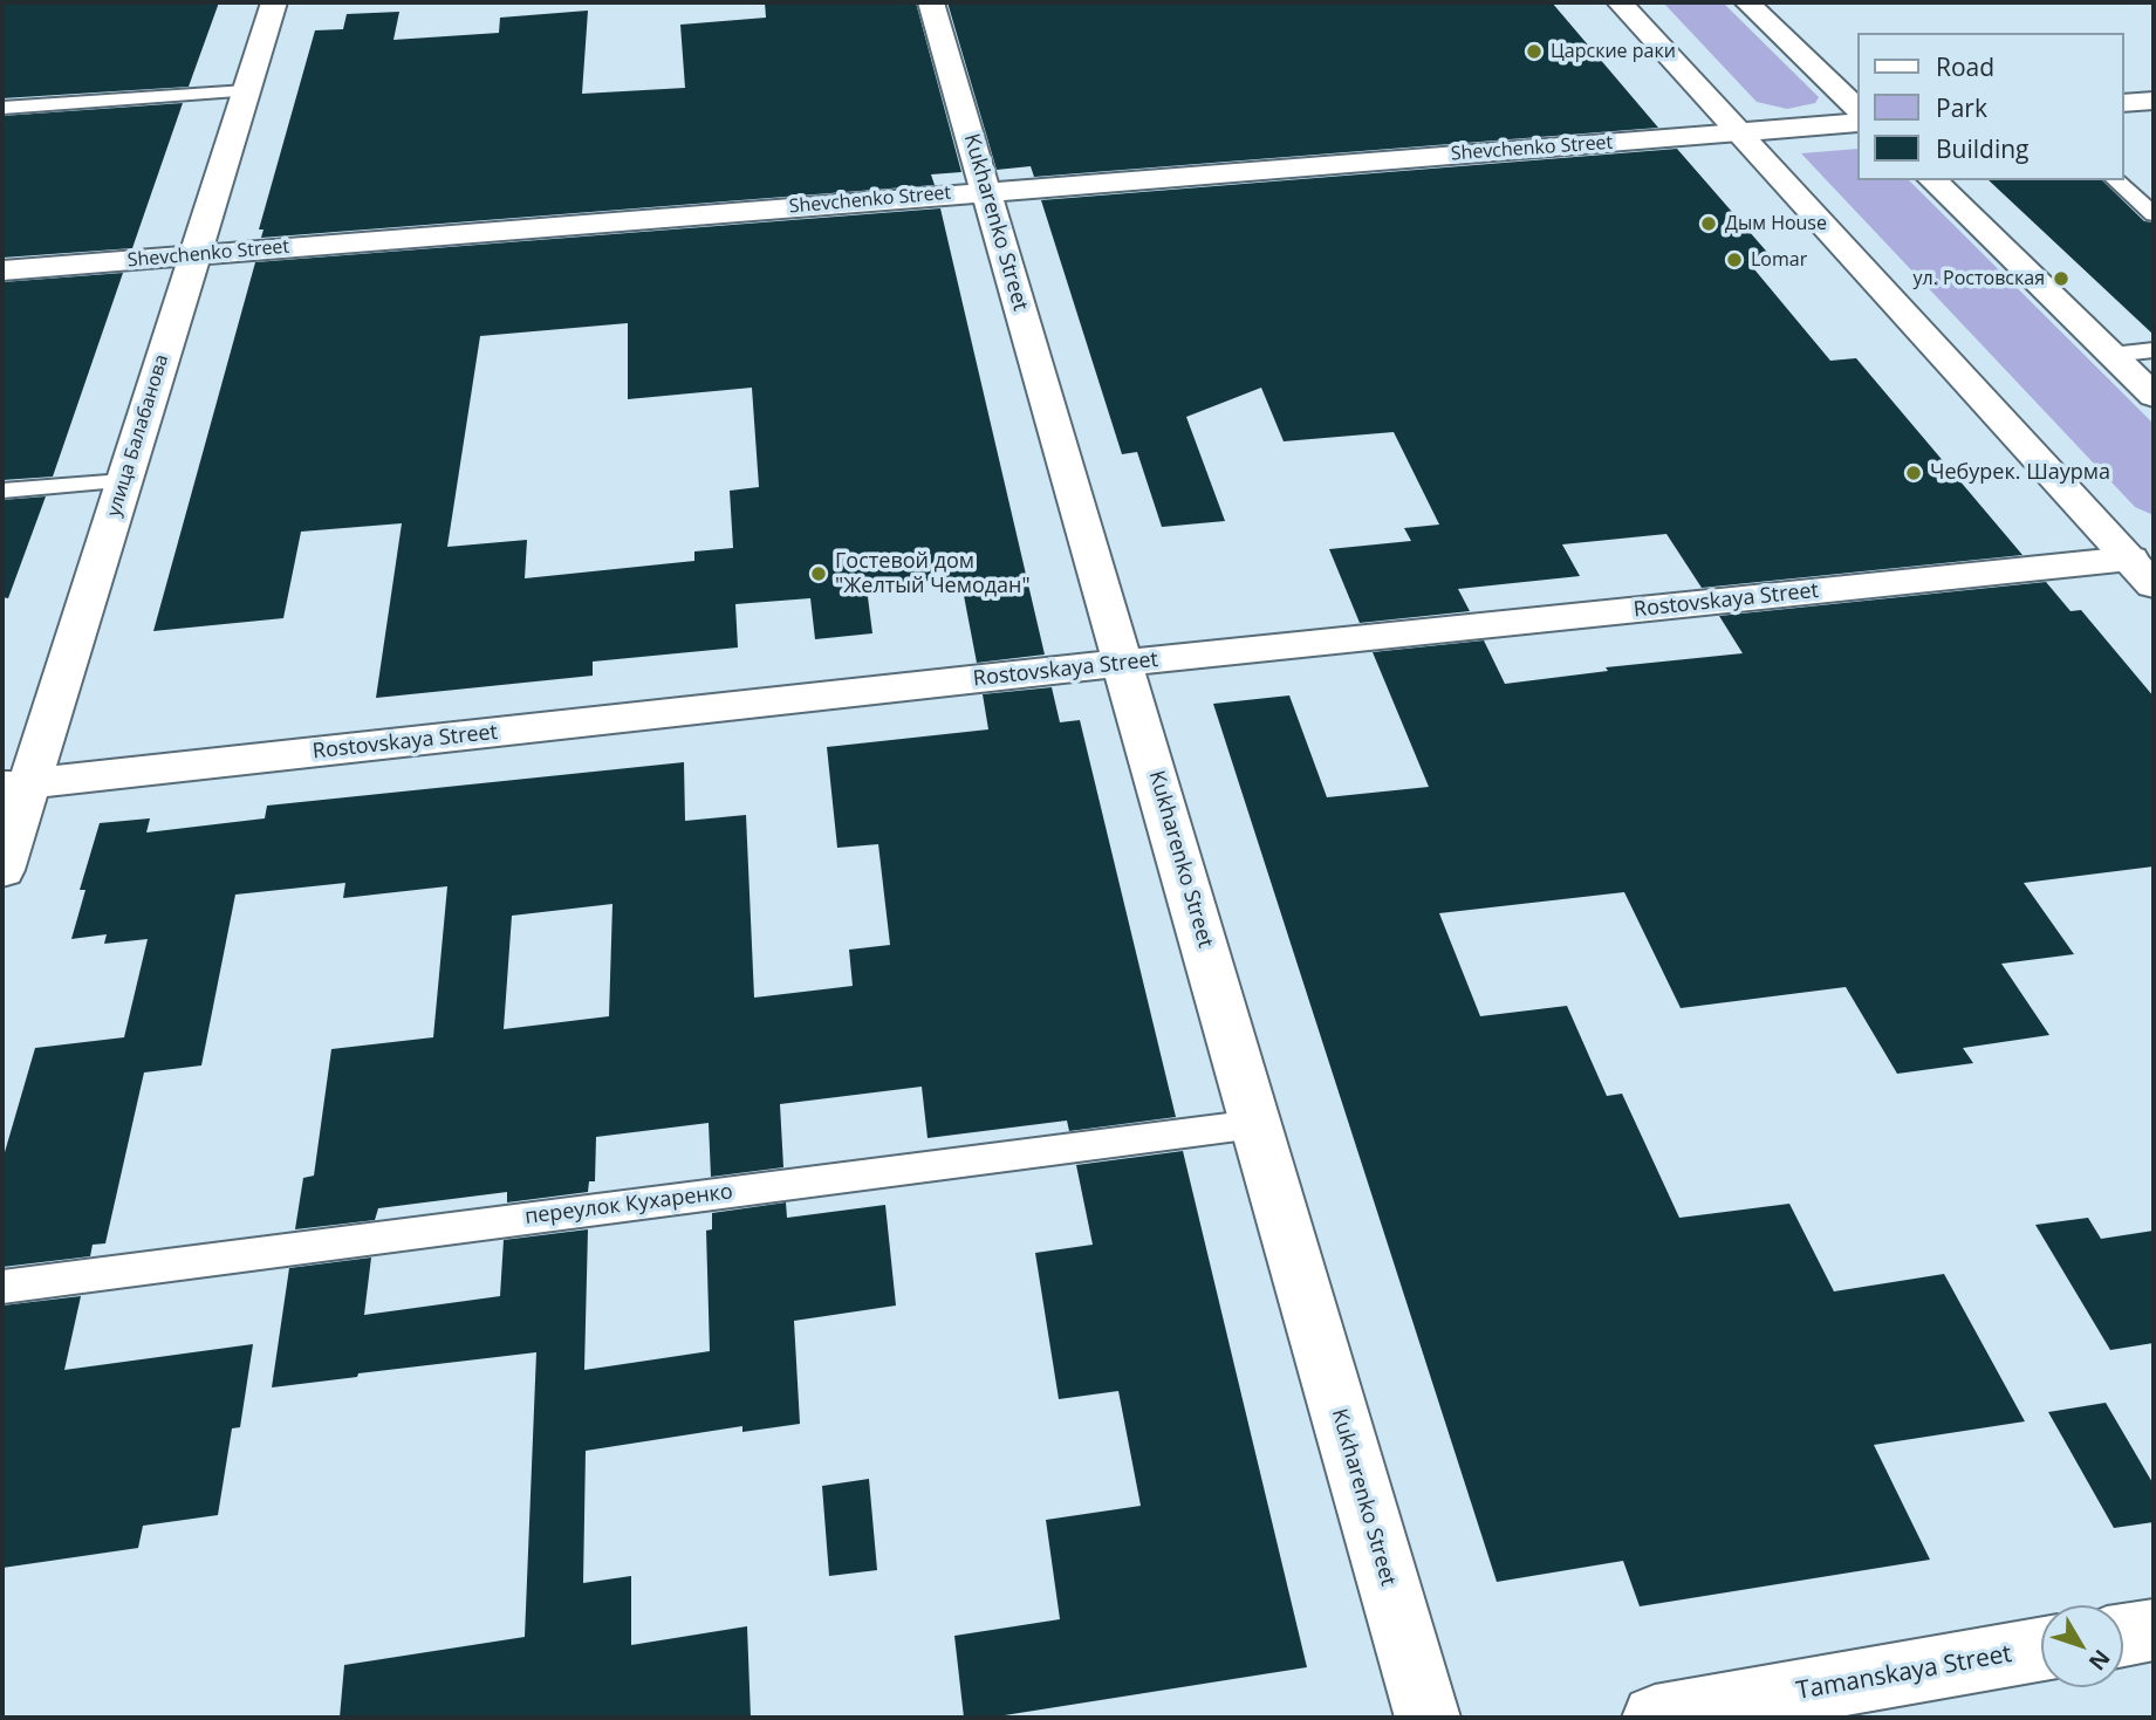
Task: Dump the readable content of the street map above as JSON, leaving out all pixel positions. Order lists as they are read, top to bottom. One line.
{"streets":{"street":["Shevchenko Street","Kukharenko Street","улица Балабанова","Rostovskaya Street","Tamanskaya Street"],"lane":["переулок Кухаренко"]},"crossings":[["Shevchenko Street","Kukharenko Street"],["Shevchenko Street","улица Балабанова"],["Kukharenko Street","Rostovskaya Street"],["Kukharenko Street","переулок Кухаренко"],["улица Балабанова","Rostovskaya Street"]],"places":["Царские раки","Дым House","Lomar","ул. Ростовская","Чебурек. Шаурма","Гостевой дом \"Желтый Чемодан\""],"legend":["Road","Park","Building"],"north":"bottom right"}
